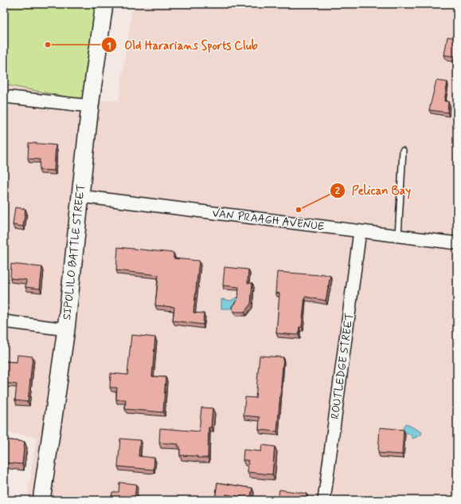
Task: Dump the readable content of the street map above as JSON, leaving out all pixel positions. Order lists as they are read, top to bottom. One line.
{"streets":{"main road":["SIPOLILO BATTLE STREET"],"street":["VAN PRAAGH AVENUE","ROUTLEDGE STREET"]},"crossings":[["VAN PRAAGH AVENUE","SIPOLILO BATTLE STREET"],["VAN PRAAGH AVENUE","ROUTLEDGE STREET"]],"places":["Old Hararians Sports Club","Pelican Bay"]}
